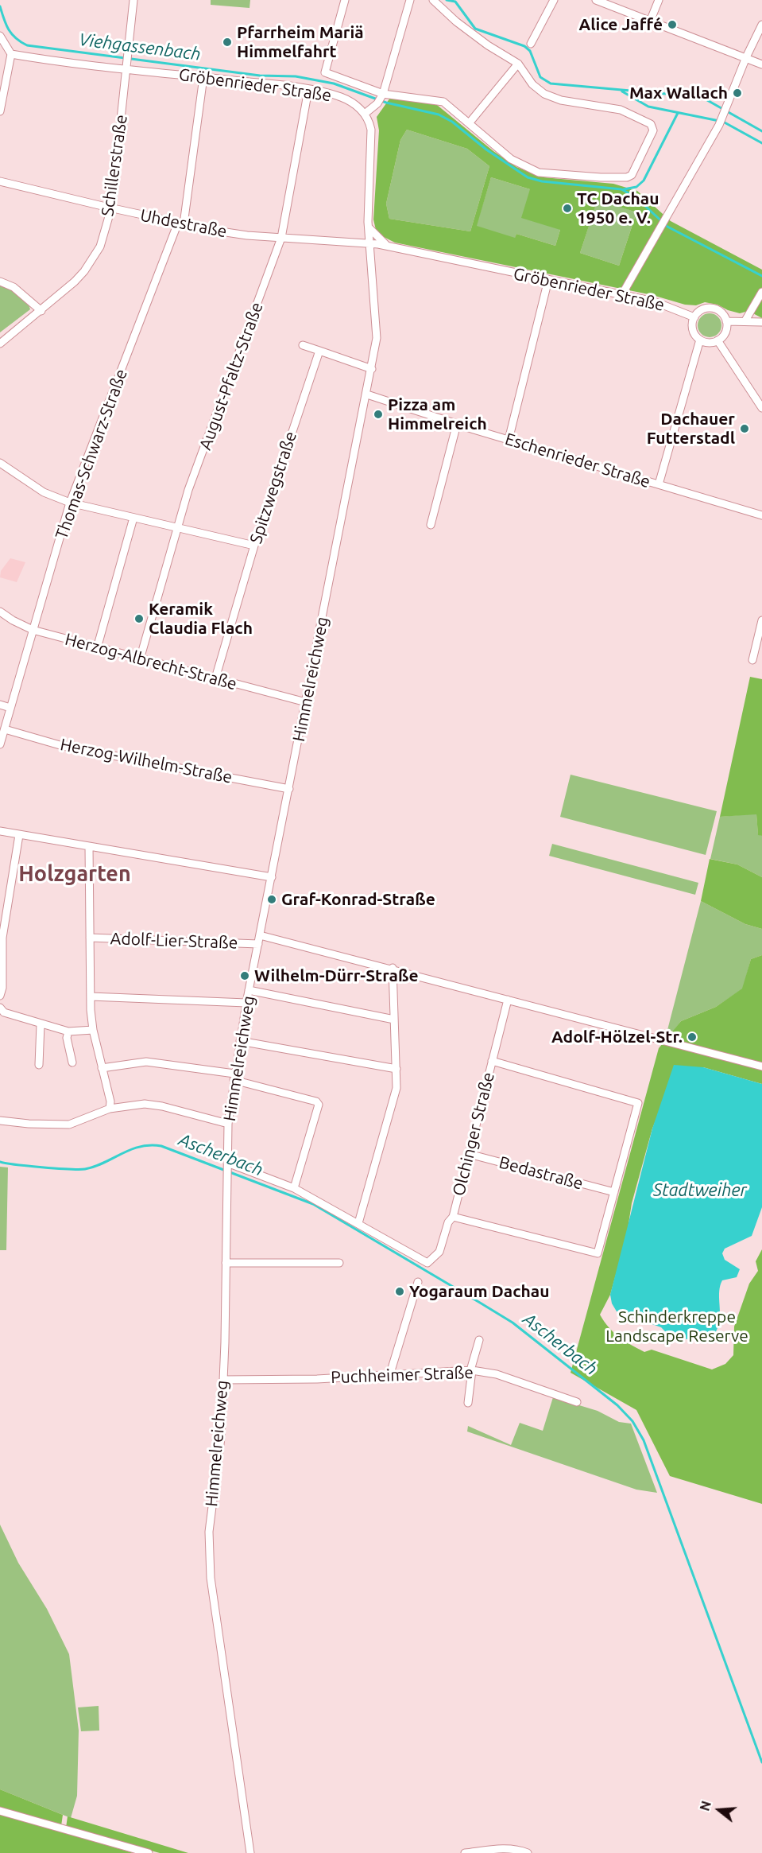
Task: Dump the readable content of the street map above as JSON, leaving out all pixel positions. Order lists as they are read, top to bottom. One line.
{"streets":{"street":["Gröbenrieder Straße","Schillerstraße","Uhdestraße","August-Pfaltz-Straße","Thomas-Schwarz-Straße","Eschenrieder Straße","Spitzwegstraße","Herzog-Albrecht-Straße","Himmelreichweg","Herzog-Wilhelm-Straße","Adolf-Lier-Straße","Olchinger Straße","Bedastraße","Puchheimer Straße"]},"crossings":[["Gröbenrieder Straße","Schillerstraße"],["Gröbenrieder Straße","Uhdestraße"],["Gröbenrieder Straße","August-Pfaltz-Straße"],["Gröbenrieder Straße","Thomas-Schwarz-Straße"],["Gröbenrieder Straße","Himmelreichweg"],["Schillerstraße","Uhdestraße"],["Uhdestraße","August-Pfaltz-Straße"],["Uhdestraße","Thomas-Schwarz-Straße"],["Uhdestraße","Himmelreichweg"],["August-Pfaltz-Straße","Herzog-Albrecht-Straße"],["Thomas-Schwarz-Straße","Herzog-Albrecht-Straße"],["Thomas-Schwarz-Straße","Herzog-Wilhelm-Straße"],["Eschenrieder Straße","Himmelreichweg"],["Spitzwegstraße","Herzog-Albrecht-Straße"],["Herzog-Albrecht-Straße","Himmelreichweg"],["Himmelreichweg","Herzog-Wilhelm-Straße"],["Himmelreichweg","Adolf-Lier-Straße"],["Himmelreichweg","Puchheimer Straße"],["Olchinger Straße","Bedastraße"]],"districts":["Holzgarten"],"water":["Viehgassenbach","Ascherbach","Stadtweiher"],"parks":["Schinderkreppe Landscape Reserve"],"places":["Alice Jaffé","Pfarrheim Mariä Himmelfahrt","Max Wallach","TC Dachau 1950 e. V.","Pizza am Himmelreich","Dachauer Futterstadl","Keramik Claudia Flach","Graf-Konrad-Straße","Wilhelm-Dürr-Straße","Adolf-Hölzel-Str.","Yogaraum Dachau"],"north":"left"}
